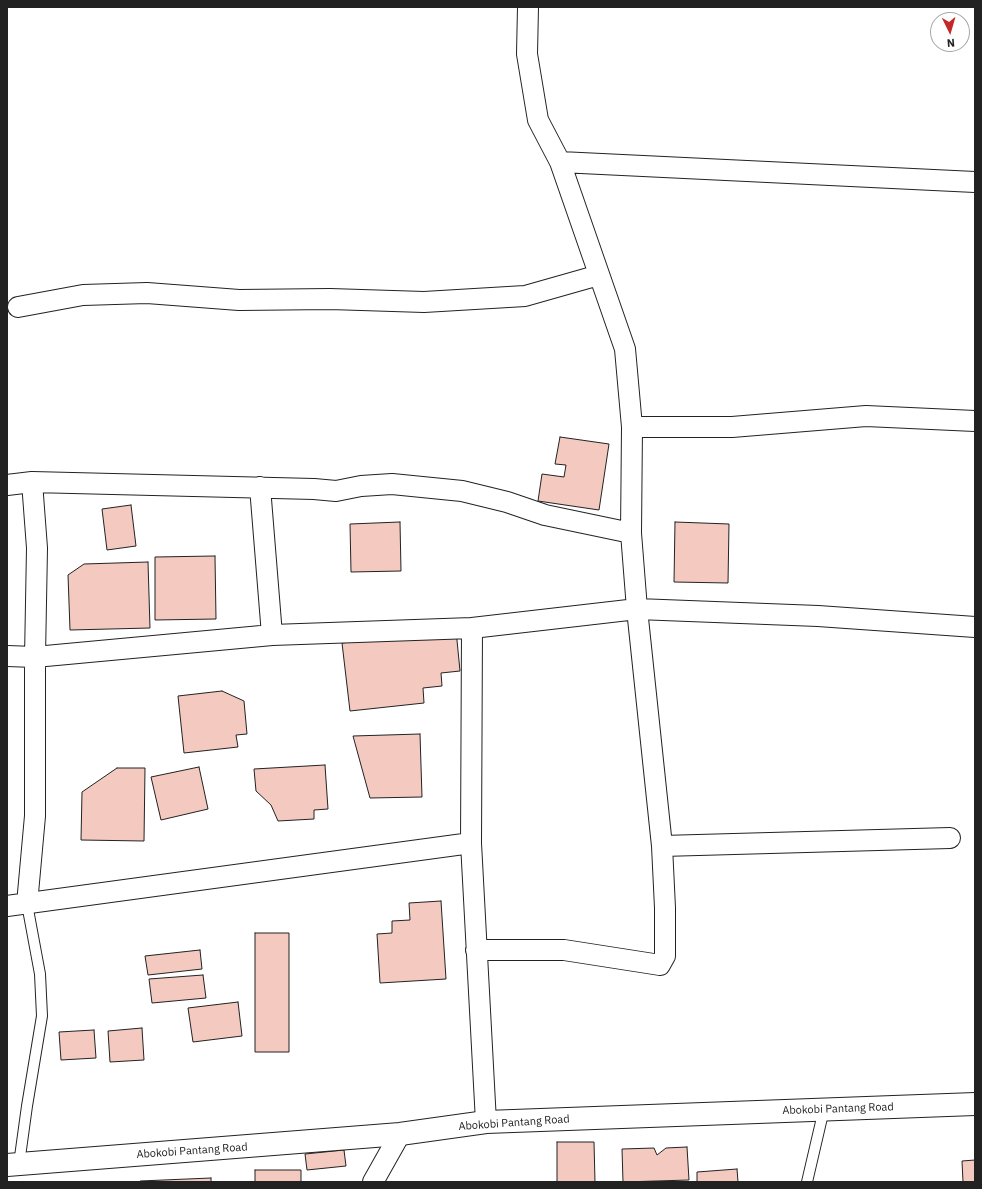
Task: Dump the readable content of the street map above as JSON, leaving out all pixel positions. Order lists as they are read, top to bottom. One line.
{"streets":{"street":["Abokobi Pantang Road"]},"north":"bottom"}
